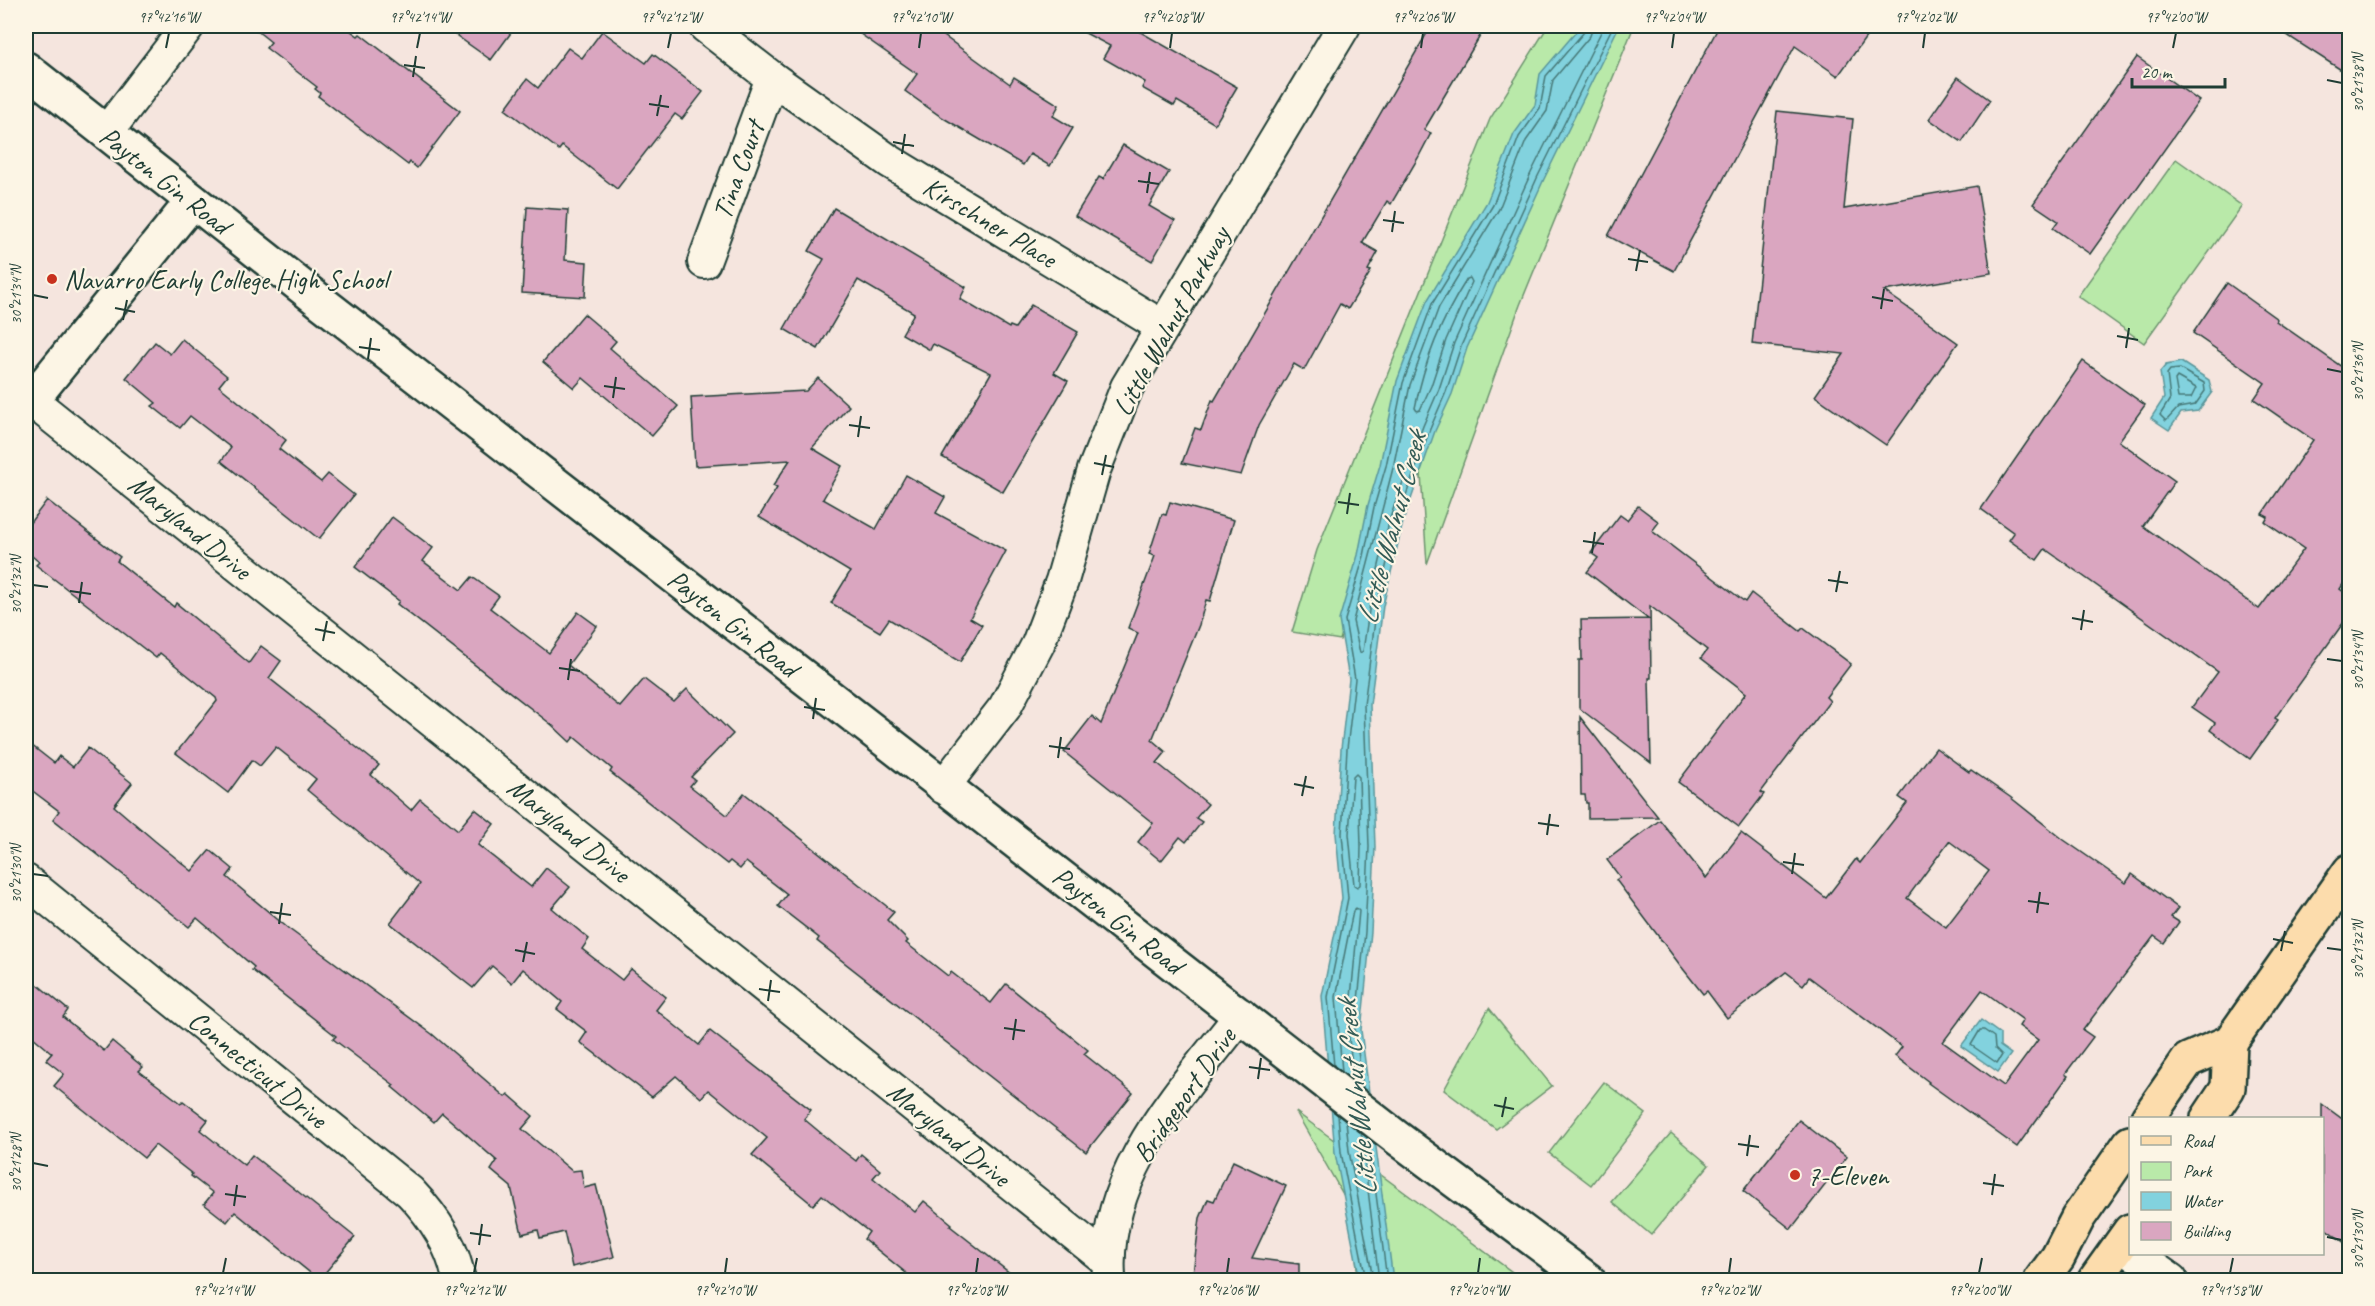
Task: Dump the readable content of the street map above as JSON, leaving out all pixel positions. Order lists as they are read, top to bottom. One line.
{"streets":{"street":["Tina Court","Payton Gin Road","Kirschner Place","Little Walnut Parkway","Maryland Drive","Connecticut Drive","Bridgeport Drive"]},"crossings":[["Tina Court","Kirschner Place"],["Payton Gin Road","Little Walnut Parkway"],["Payton Gin Road","Bridgeport Drive"],["Kirschner Place","Little Walnut Parkway"],["Maryland Drive","Bridgeport Drive"]],"water":["Little Walnut Creek"],"places":["Navarro Early College High School","7-Eleven"],"legend":["Road","Park","Water","Building"],"scale_bar":"20 m","coordinates":["97°42'16\"W","97°42'14\"W","97°42'12\"W","97°42'10\"W","97°42'08\"W","97°42'06\"W","97°42'04\"W","97°42'02\"W","97°42'00\"W","30°21'38\"N","30°21'34\"N","30°21'36\"N","30°21'32\"N","30°21'30\"N","30°21'28\"N","97°41'58\"W"]}
